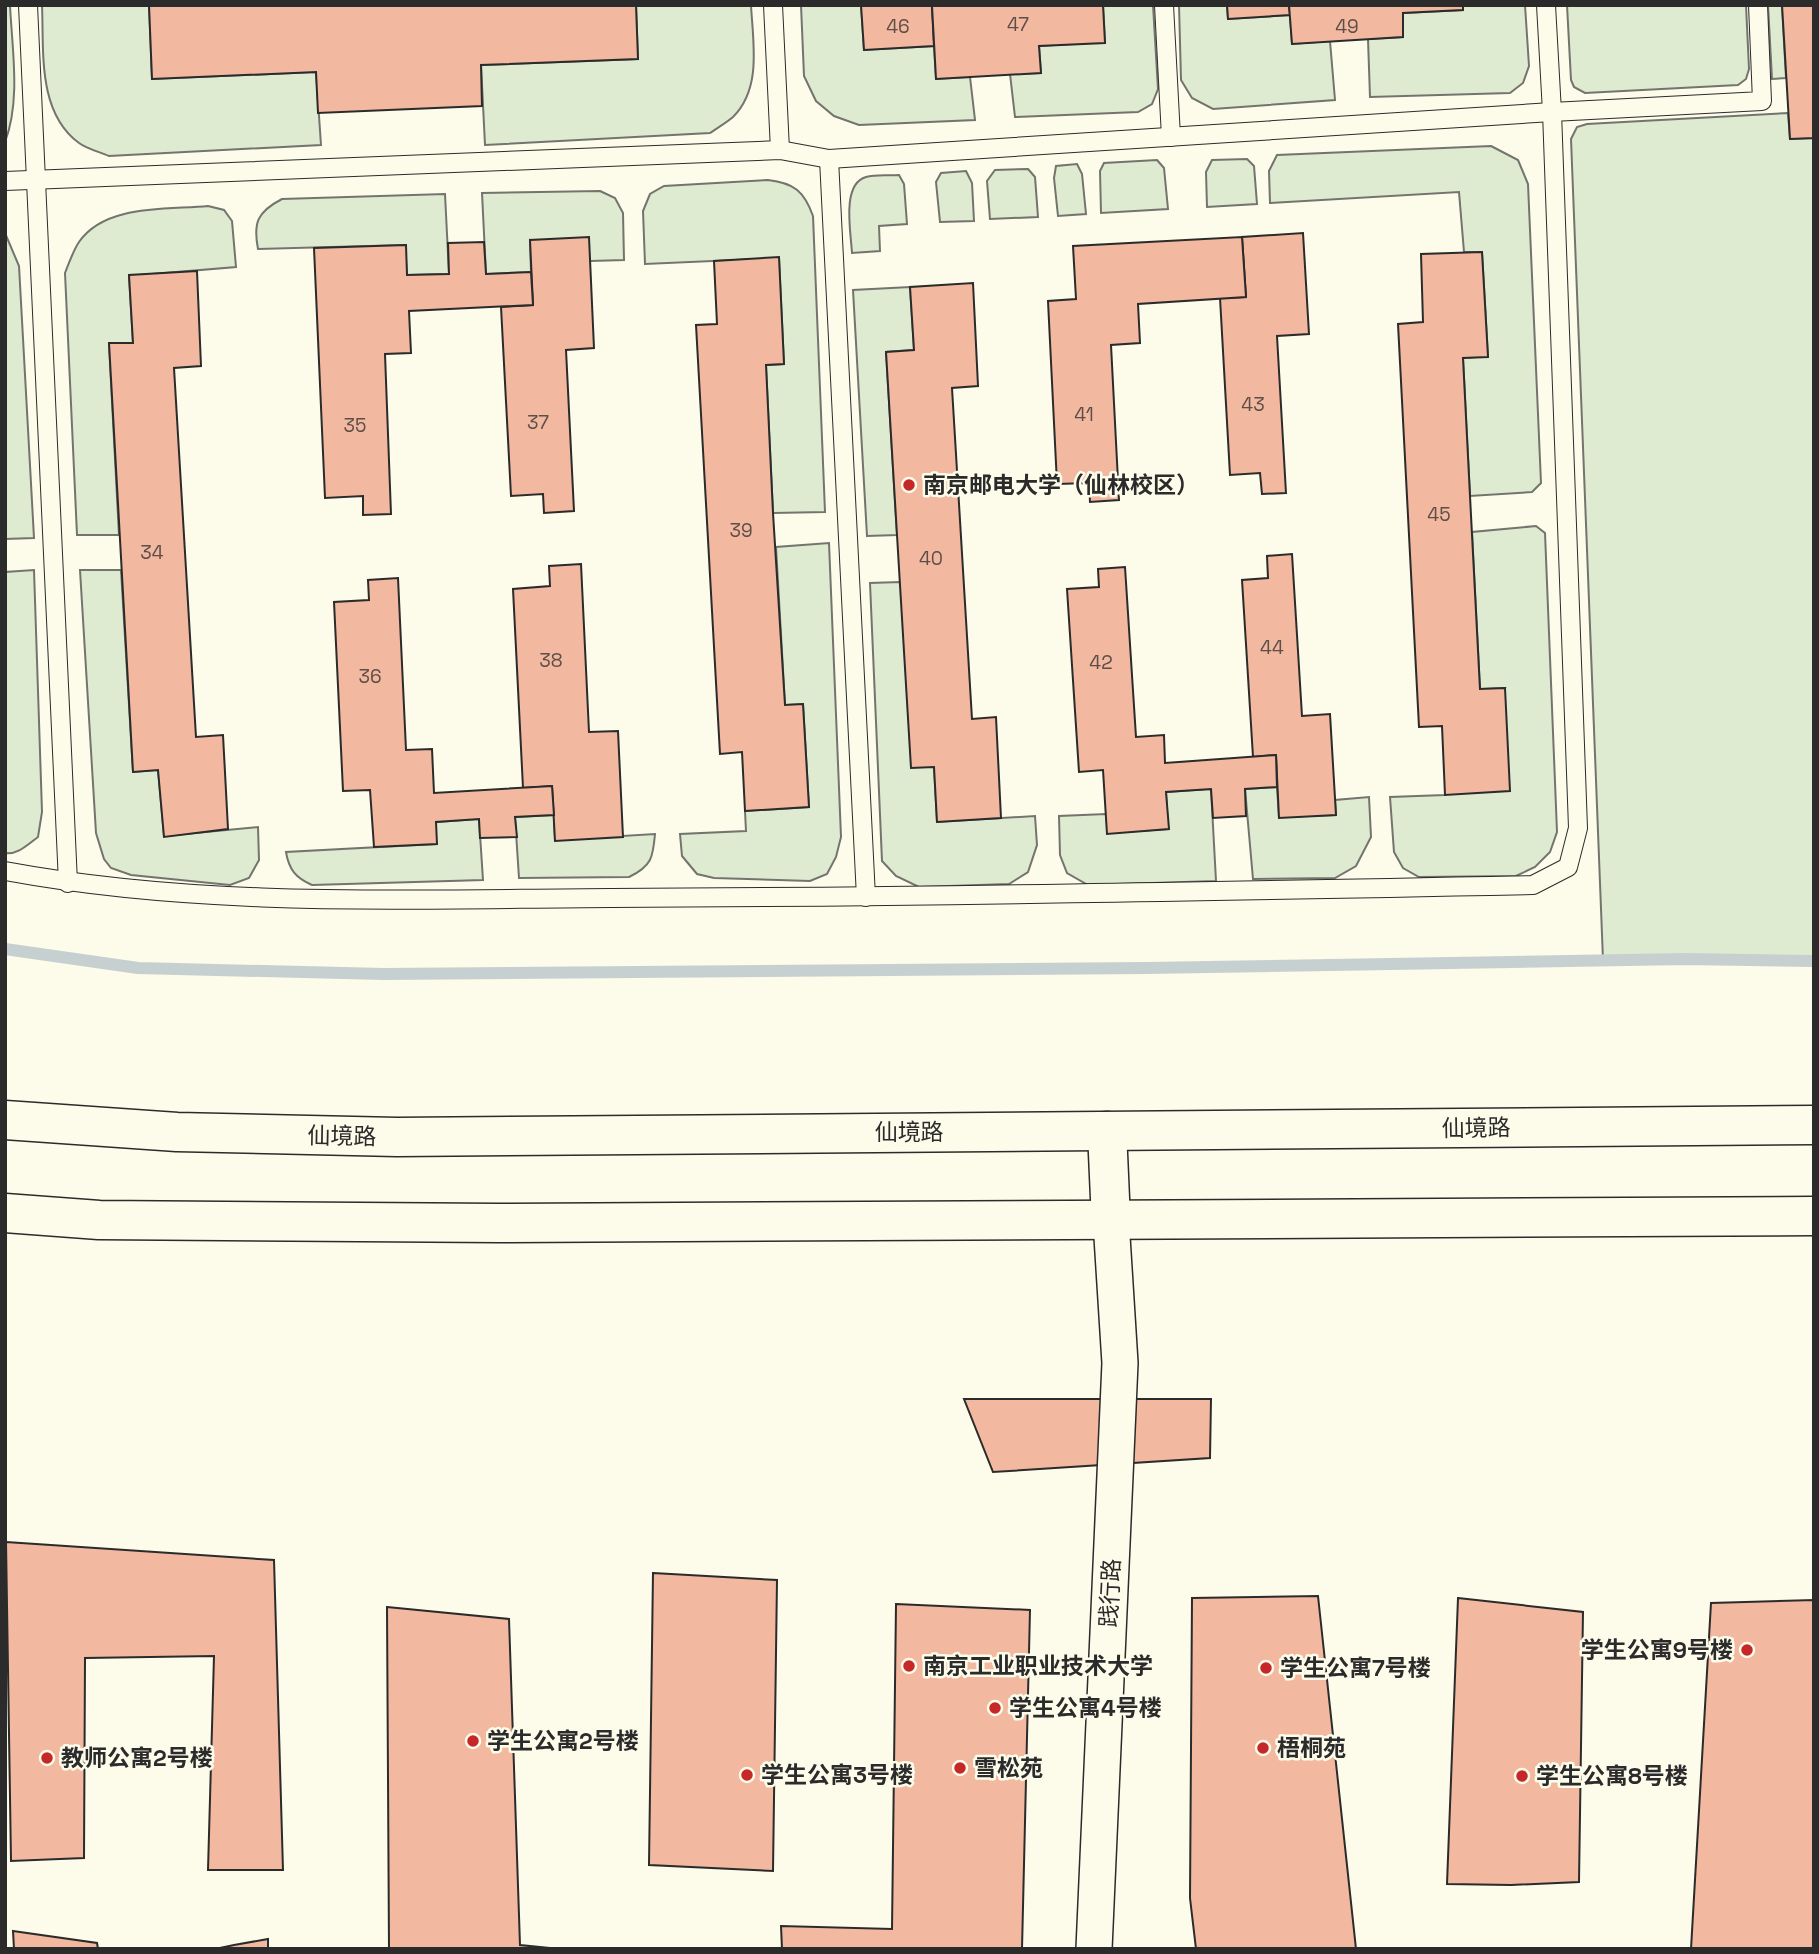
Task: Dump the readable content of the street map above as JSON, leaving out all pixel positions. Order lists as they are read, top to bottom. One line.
{"streets":{"main road":["仙境路"],"street":["践行路"]},"places":["南京邮电大学（仙林校区）","学生公寓9号楼","南京工业职业技术大学","学生公寓7号楼","学生公寓4号楼","学生公寓2号楼","梧桐苑","教师公寓2号楼","雪松苑","学生公寓3号楼","学生公寓8号楼"],"house_numbers":["47","46","49","43","41","37","35","45","39","34","40","44","38","42","36"]}
